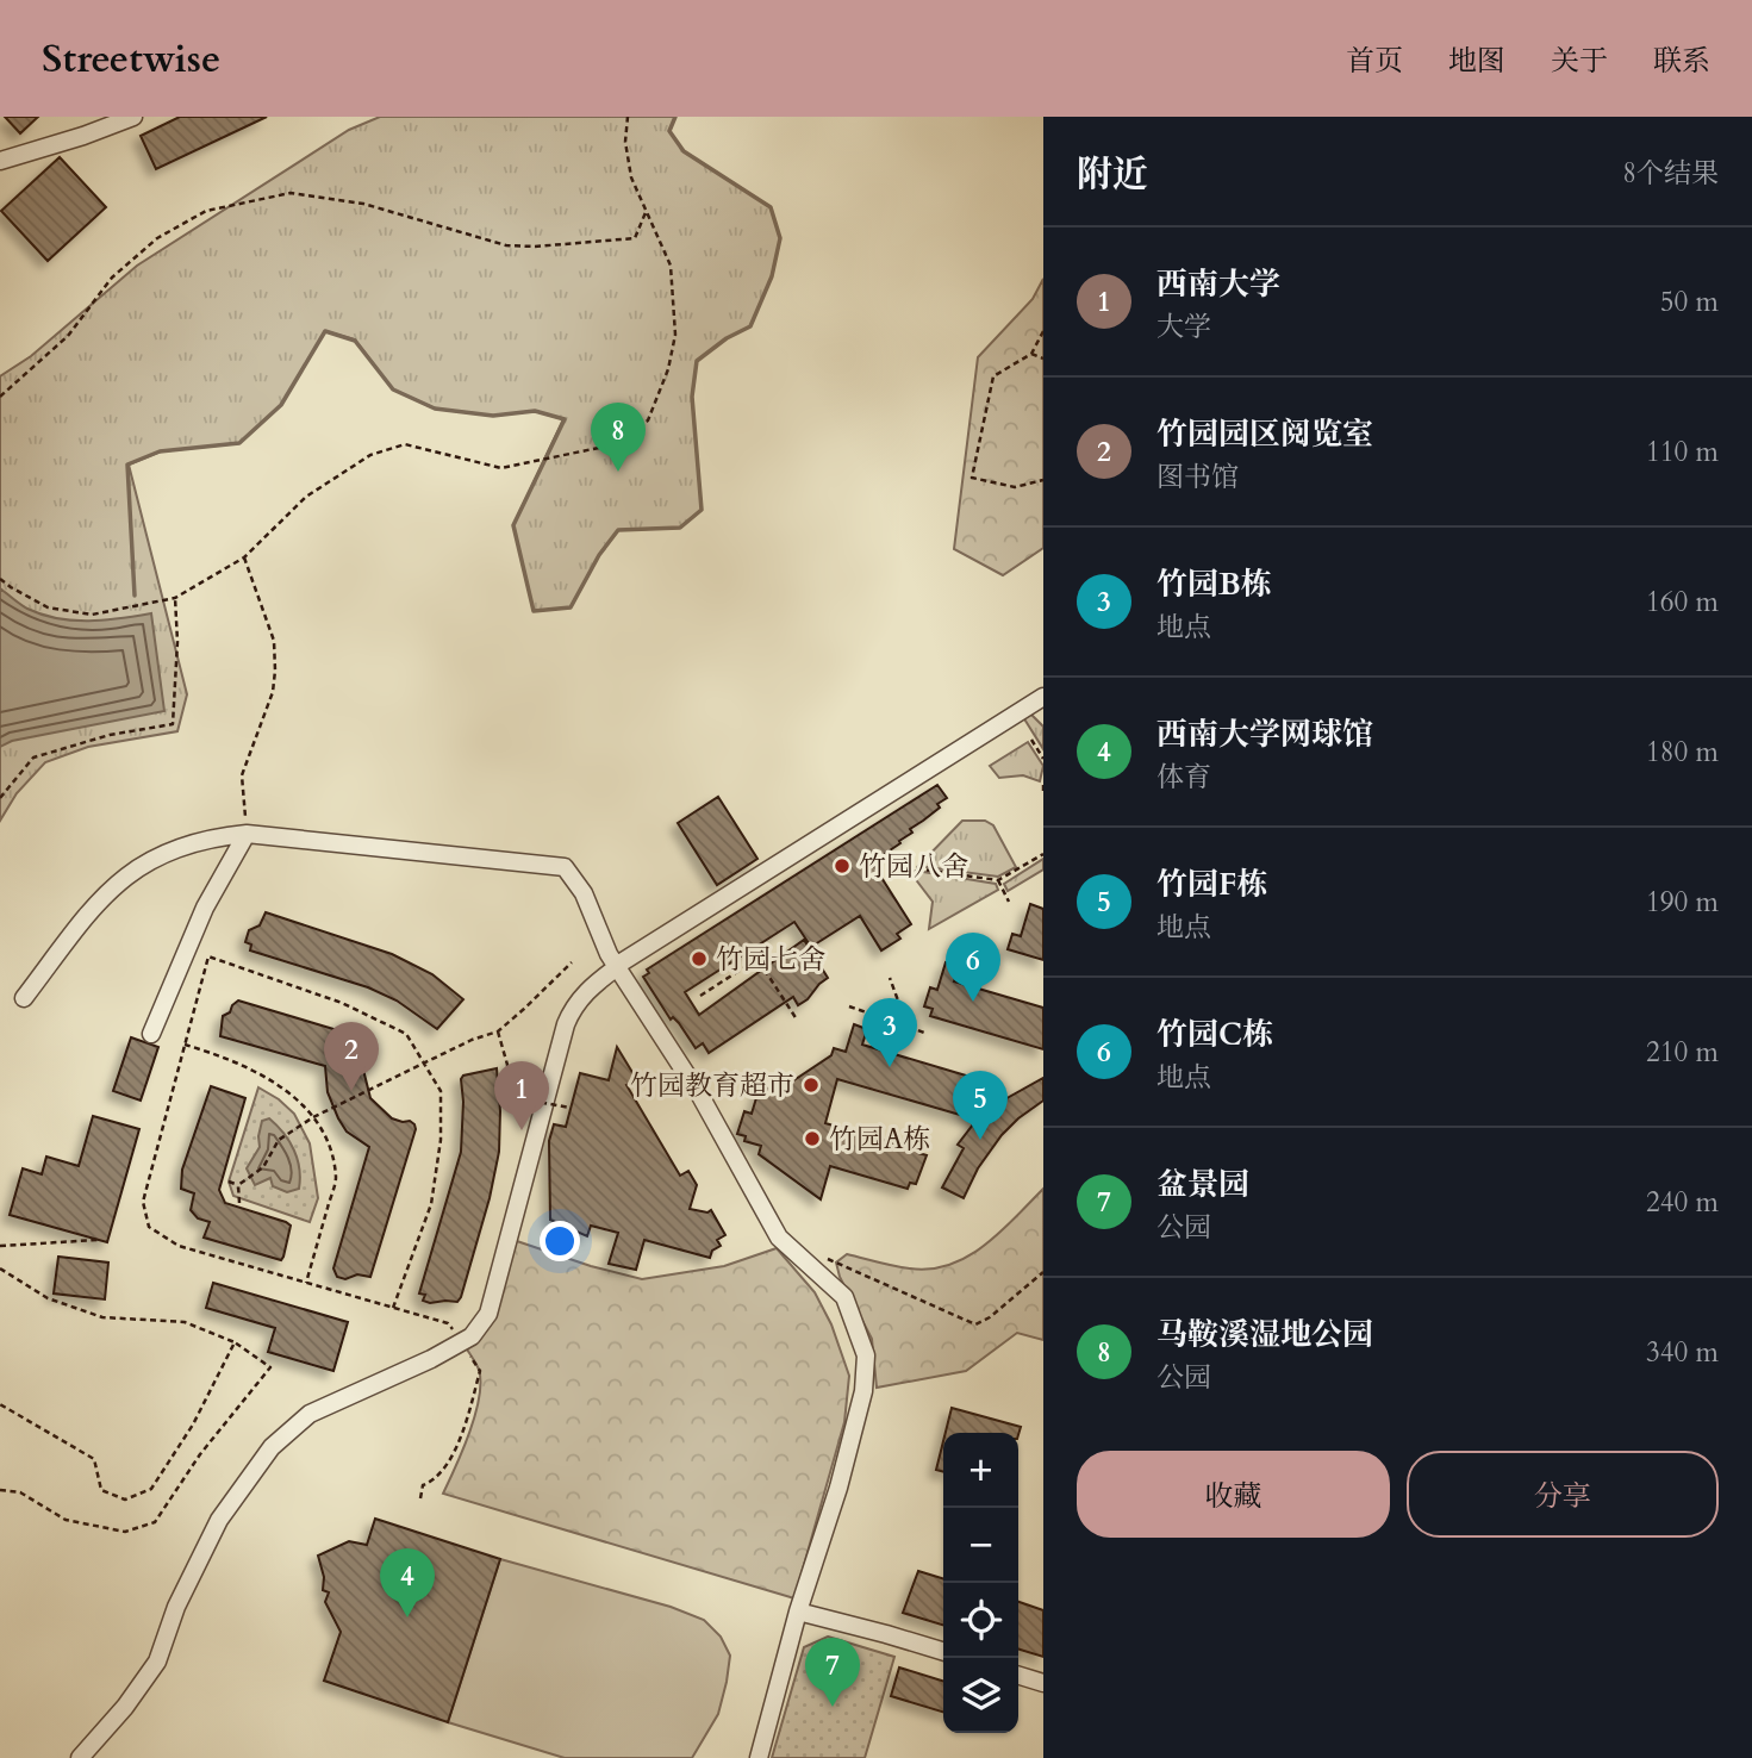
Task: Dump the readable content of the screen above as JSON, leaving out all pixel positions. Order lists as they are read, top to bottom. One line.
{"places":["竹园八舍","竹园七舍","竹园教育超市","竹园A栋"],"page":{"header":"Streetwise","nav":["首页","地图","关于","联系"],"heading":["附近","8个结果"],"list":[{"mark":"1","name":"西南大学","note":"大学","value":"50 m"},{"mark":"2","name":"竹园园区阅览室","note":"图书馆","value":"110 m"},{"mark":"3","name":"竹园B栋","note":"地点","value":"160 m"},{"mark":"4","name":"西南大学网球馆","note":"体育","value":"180 m"},{"mark":"5","name":"竹园F栋","note":"地点","value":"190 m"},{"mark":"6","name":"竹园C栋","note":"地点","value":"210 m"},{"mark":"7","name":"盆景园","note":"公园","value":"240 m"},{"mark":"8","name":"马鞍溪湿地公园","note":"公园","value":"340 m"}],"pins":["8","6","3","2","1","5","4","7"],"buttons":["收藏","分享"],"map_buttons":["+","−"]}}
